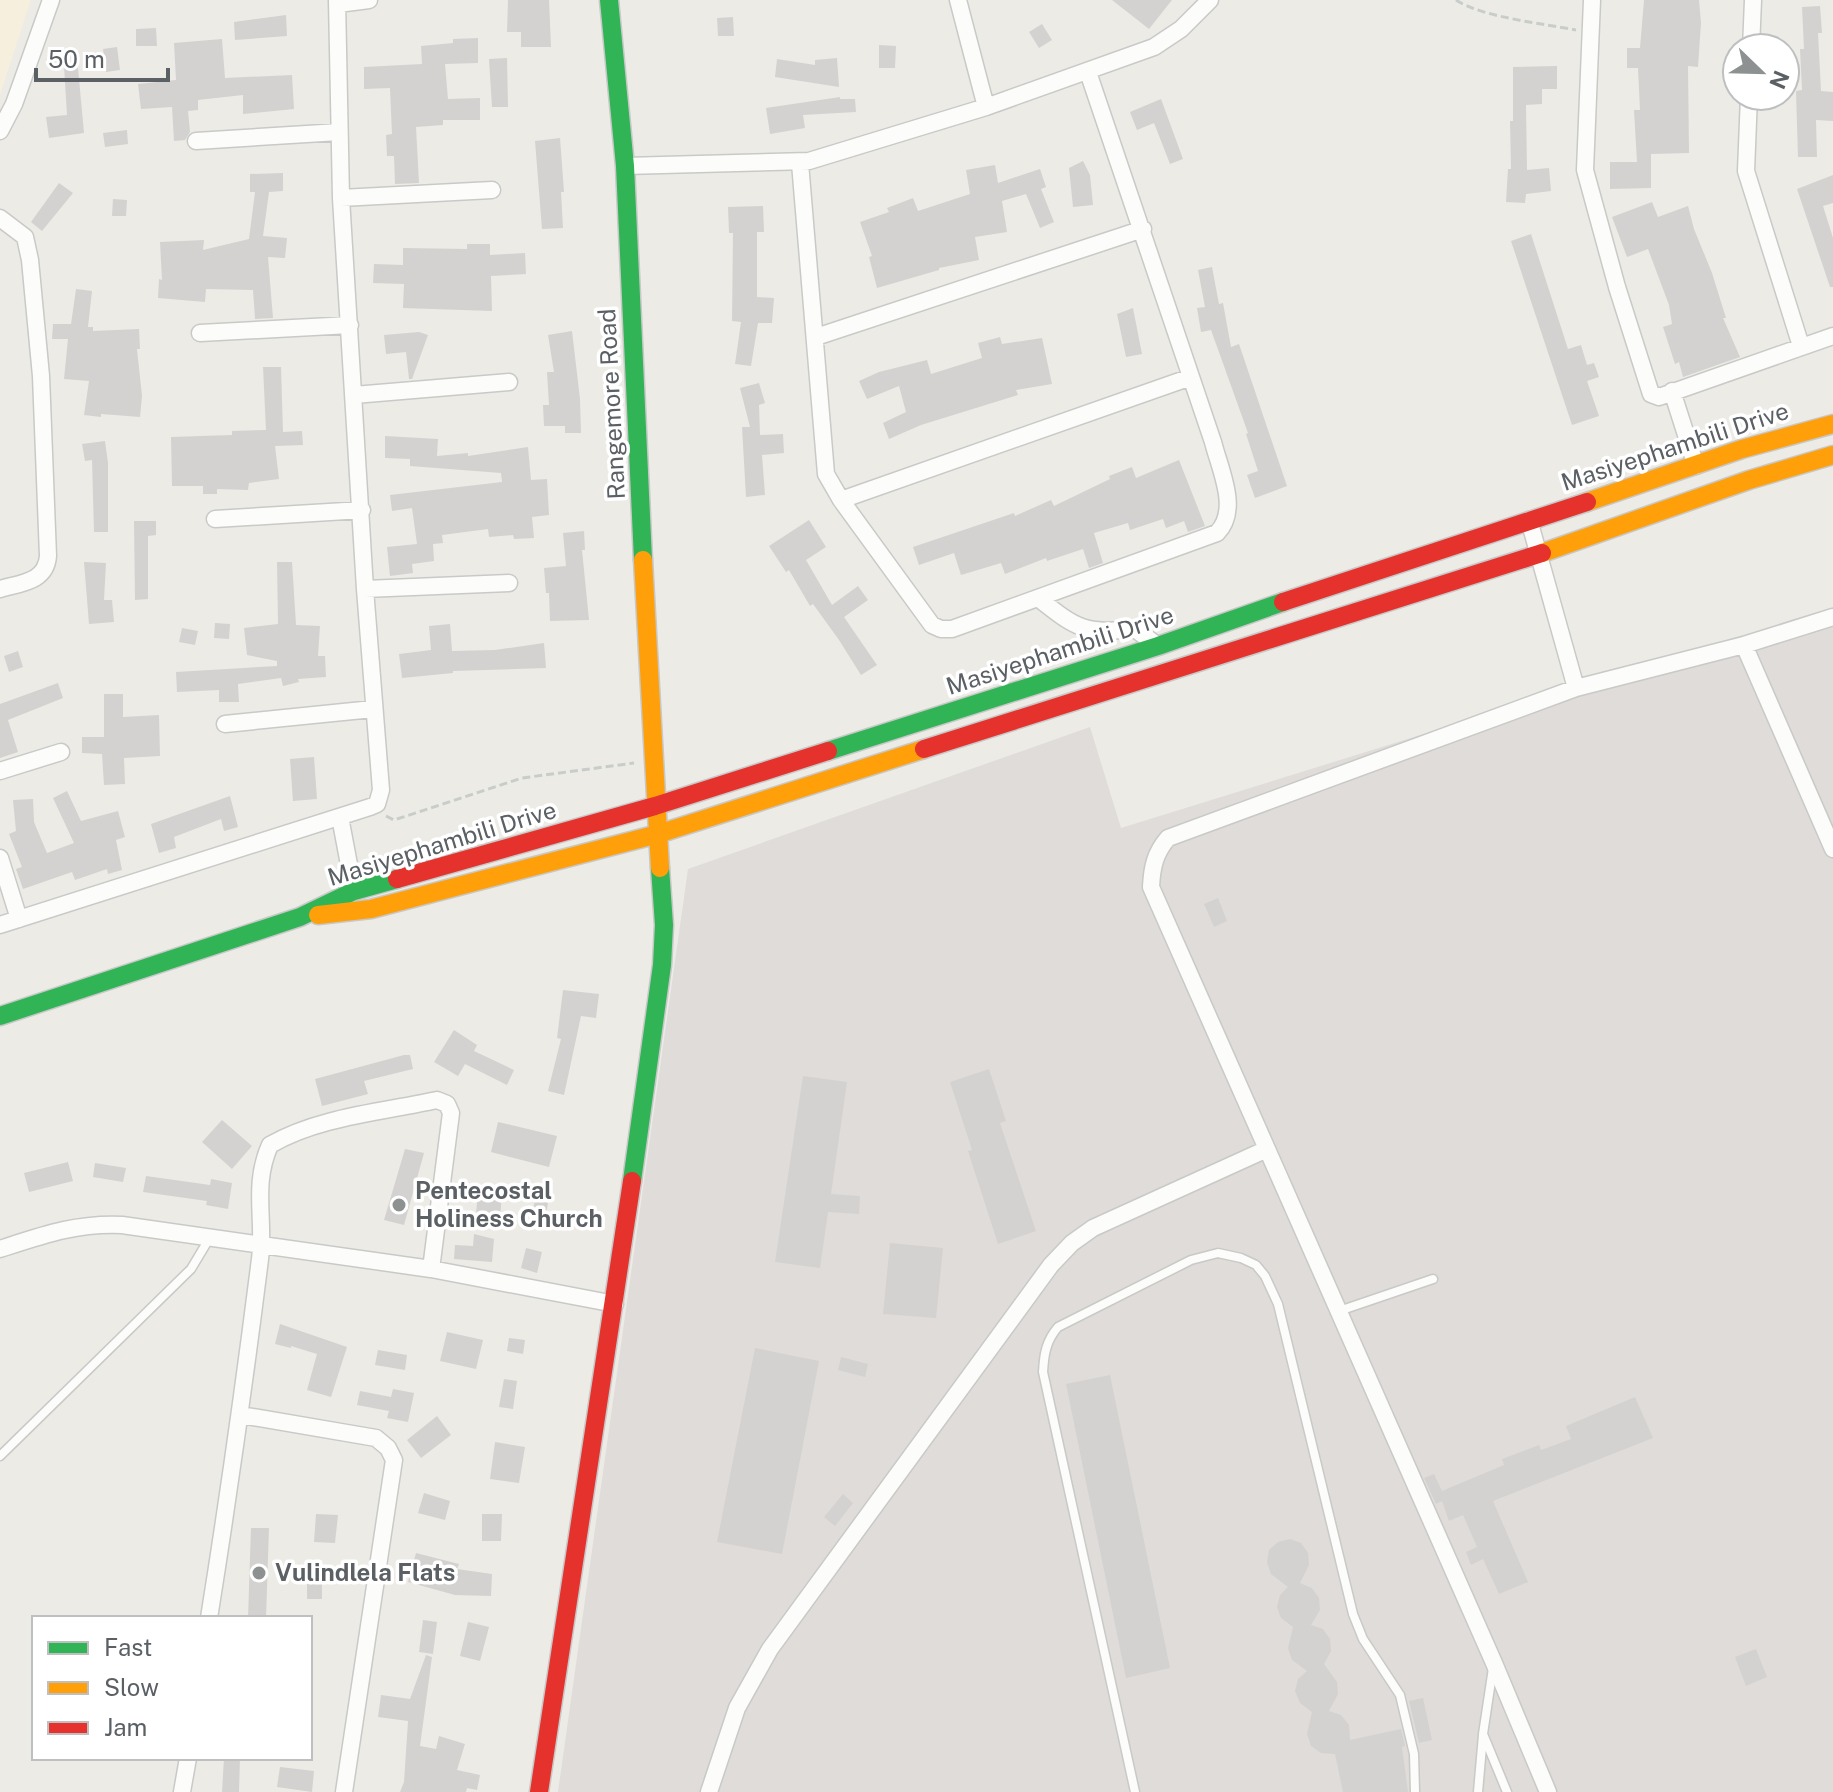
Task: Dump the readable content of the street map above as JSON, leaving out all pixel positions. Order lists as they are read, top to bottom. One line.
{"streets":{"main road":["Rangemore Road","Masiyephambili Drive"]},"crossings":[["Rangemore Road","Masiyephambili Drive"]],"places":["Pentecostal Holiness Church","Vulindlela Flats"],"legend":["Fast","Slow","Jam"],"scale_bar":"50 m","north":"bottom right"}
